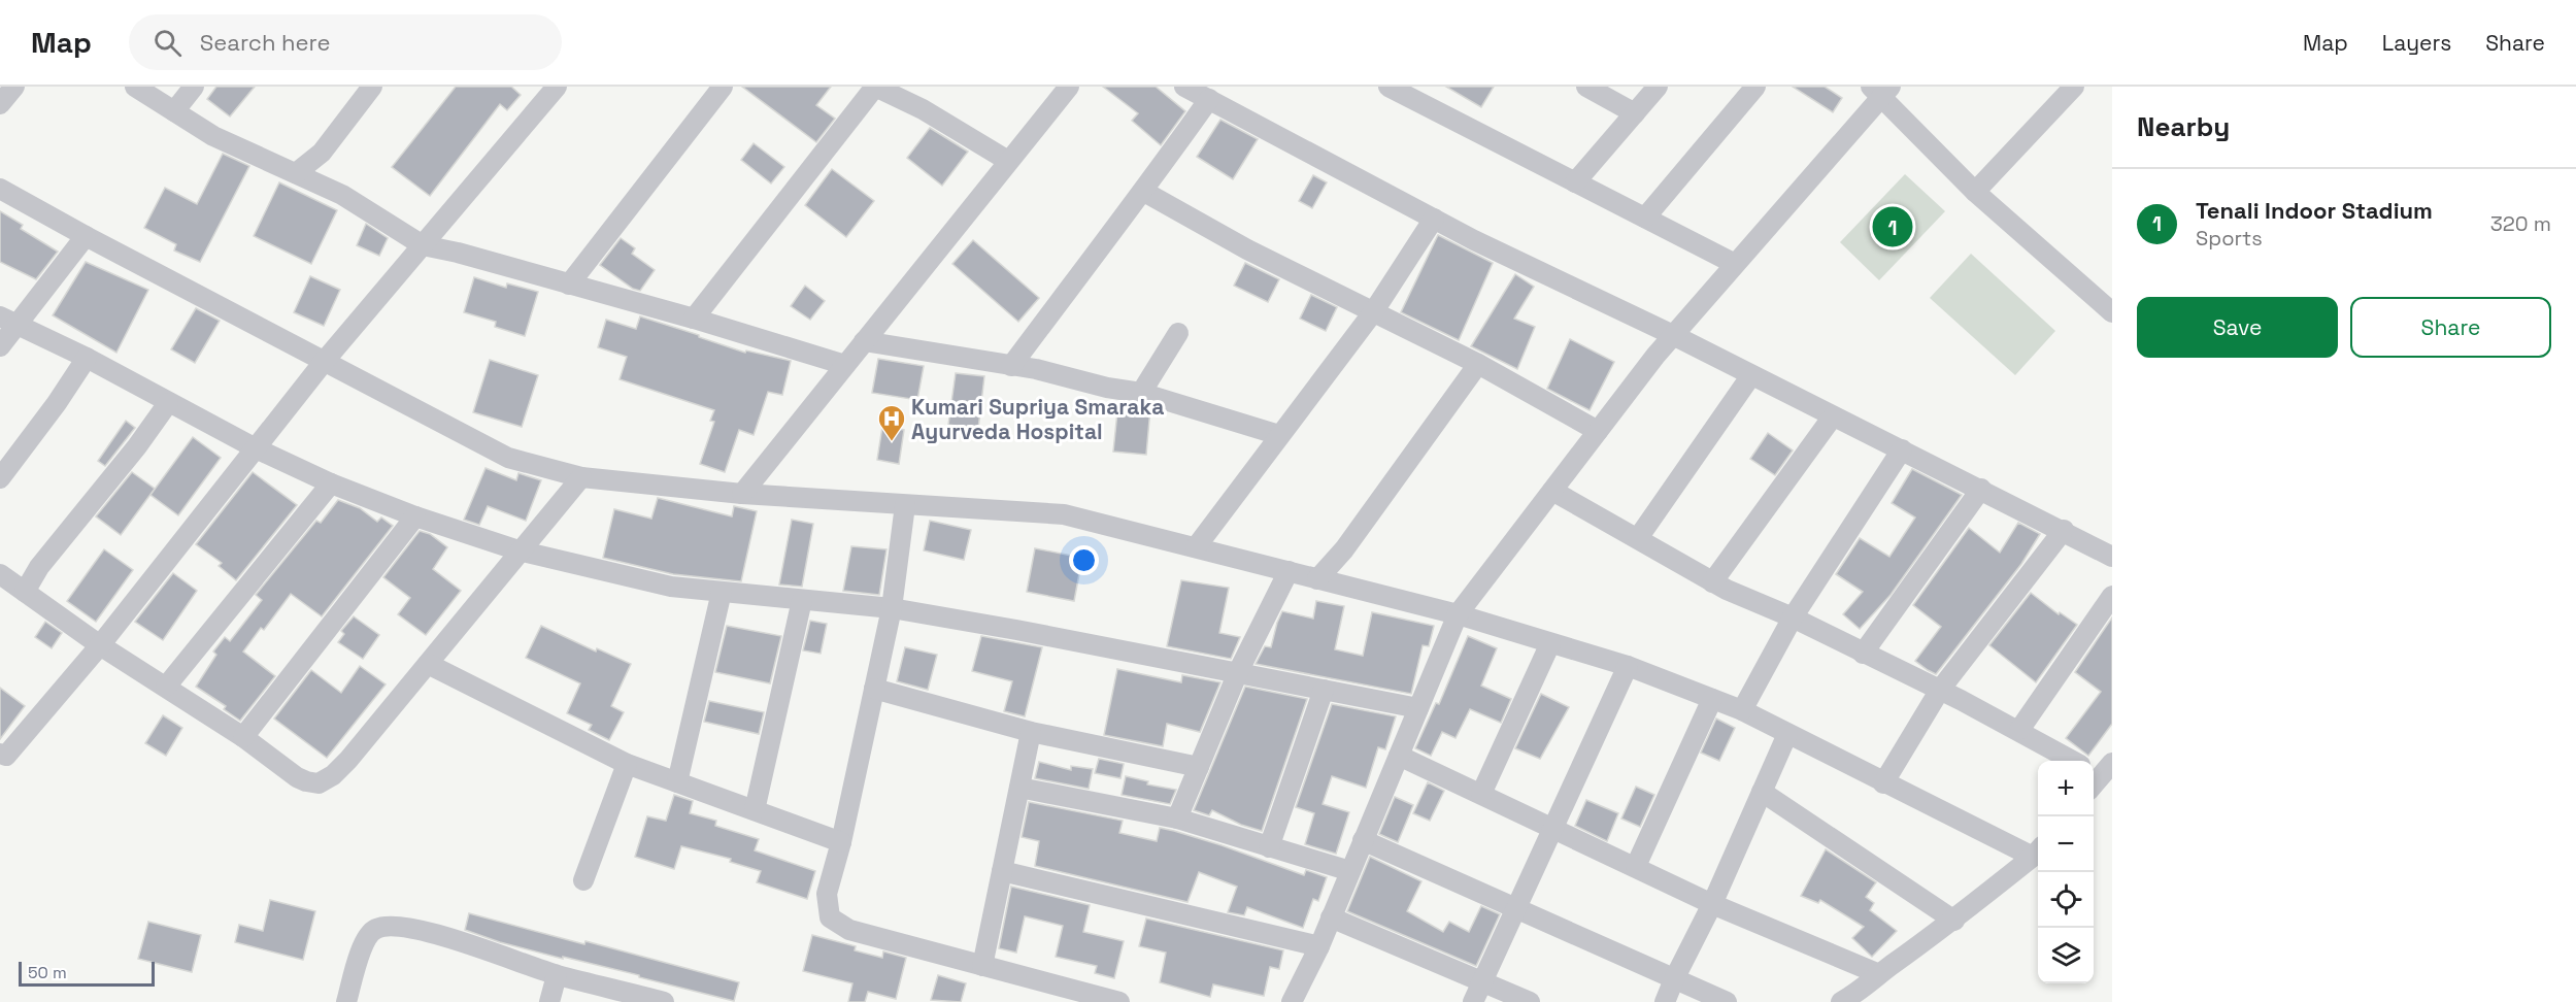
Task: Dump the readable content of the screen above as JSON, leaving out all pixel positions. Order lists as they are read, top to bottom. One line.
{"places":{"hospital":["Kumari Supriya Smaraka Ayurveda Hospital"]},"scale_bar":"50 m","page":{"header":"Map","search":"Search here","nav":["Map","Layers","Share"],"heading":"Nearby","list":[{"mark":"1","name":"Tenali Indoor Stadium","note":"Sports","value":"320 m"}],"pins":"1","buttons":["Save","Share"],"map_buttons":["+","−"],"scale":"50 m"}}
